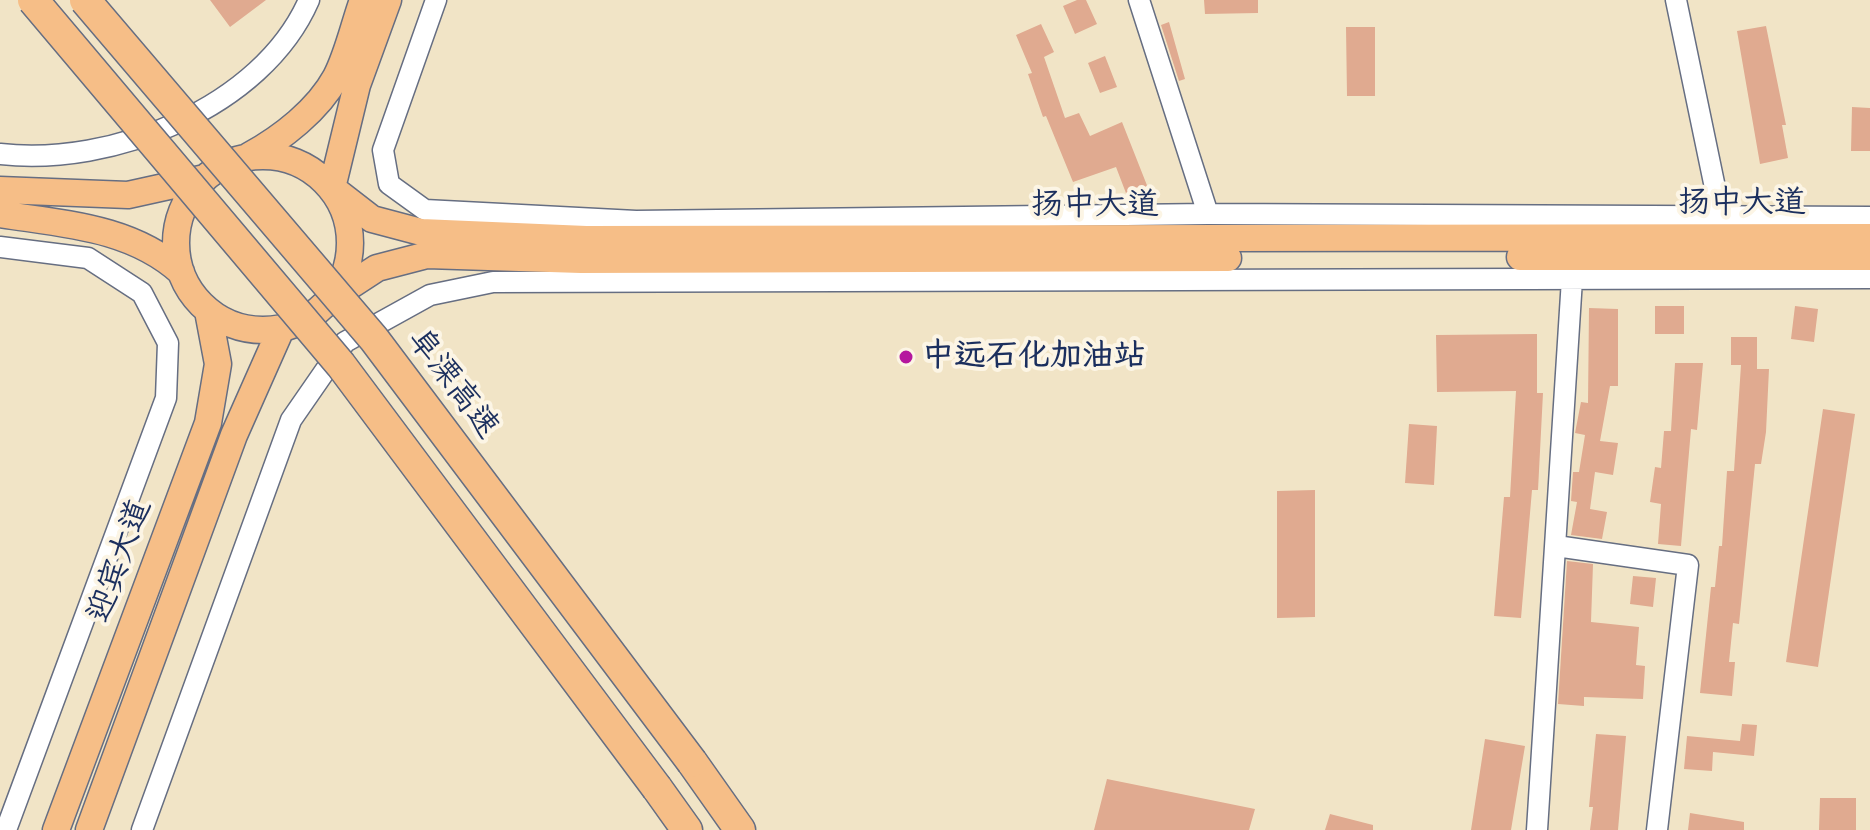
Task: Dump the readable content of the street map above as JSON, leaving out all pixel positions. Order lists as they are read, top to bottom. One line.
{"streets":{"highway":["阜溧高速"],"main road":["扬中大道","迎宾大道"]},"crossings":[["扬中大道","迎宾大道"]],"places":["中远石化加油站"]}
